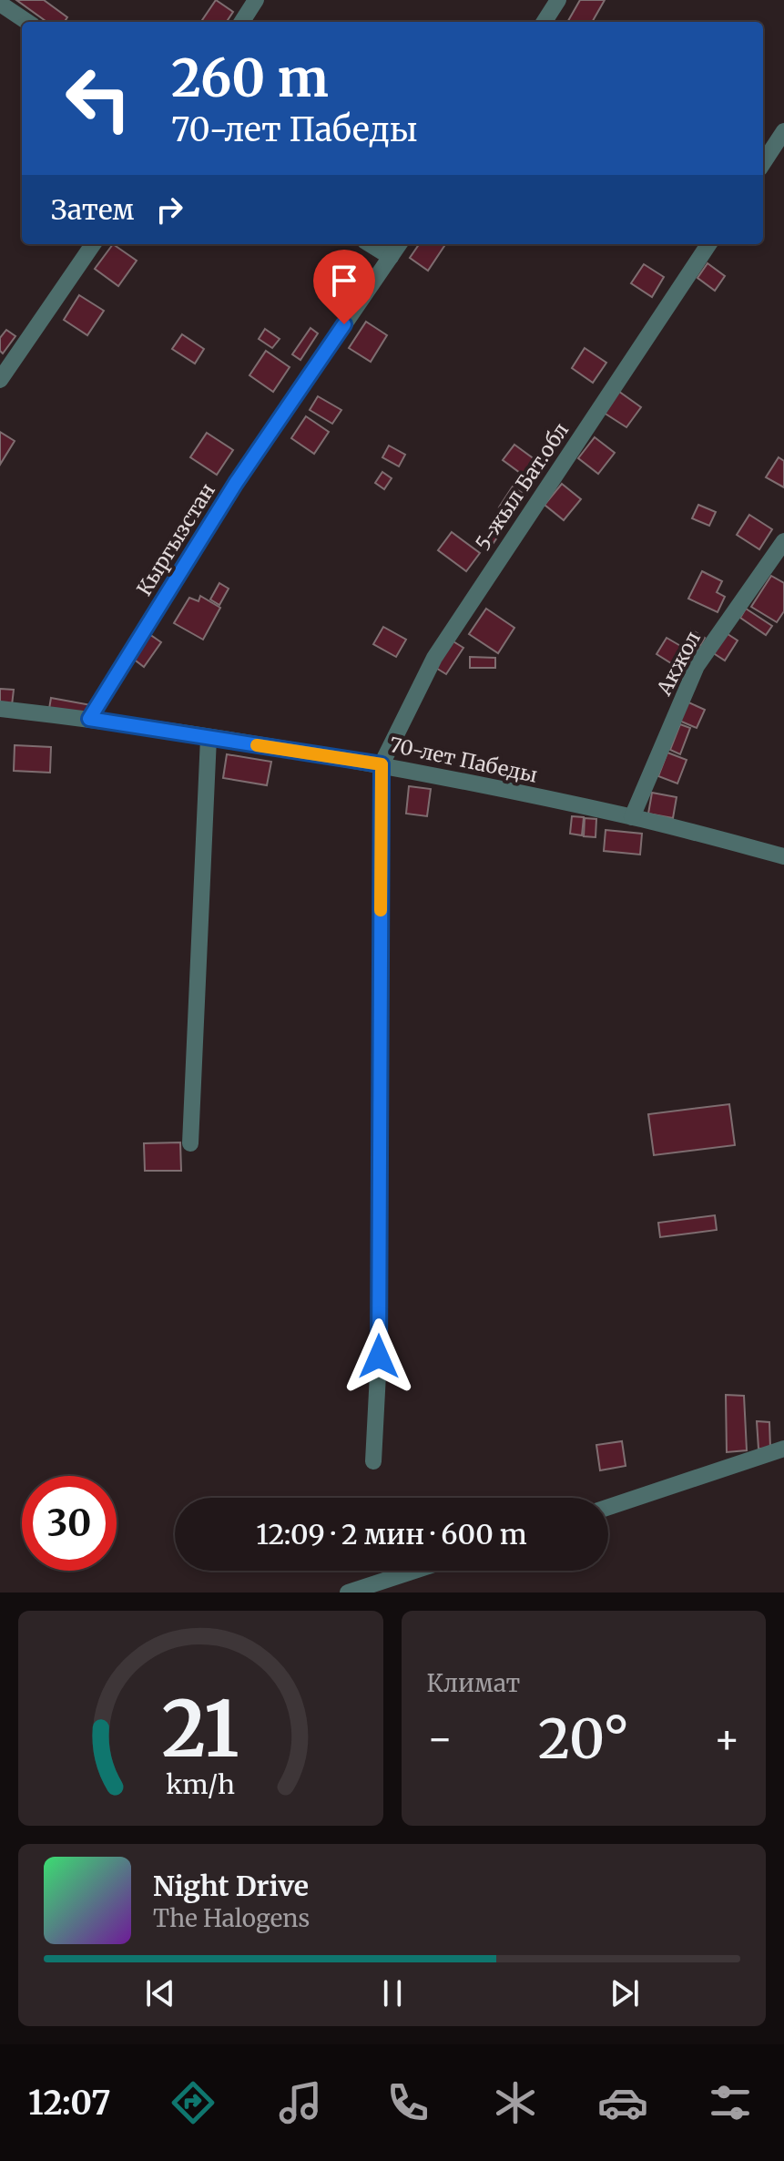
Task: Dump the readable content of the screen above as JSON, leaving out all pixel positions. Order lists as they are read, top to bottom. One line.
{"streets":{"street":["5-жыл Бат.обл","Кыргызстан","Акжол","70-лет Пабеды"]},"crossings":[["5-жыл Бат.обл","70-лет Пабеды"],["Кыргызстан","70-лет Пабеды"],["Акжол","70-лет Пабеды"]],"page":{"turn":["260 m","70-лет Пабеды"],"then":"Затем","limit":"30","trip":"12:09 · 2 мин · 600 m","tile":"Климат","heat":["−","20°","+"],"song":["Night Drive","The Halogens"],"tabs":"12:07","gauge":["21","km/h"]}}
